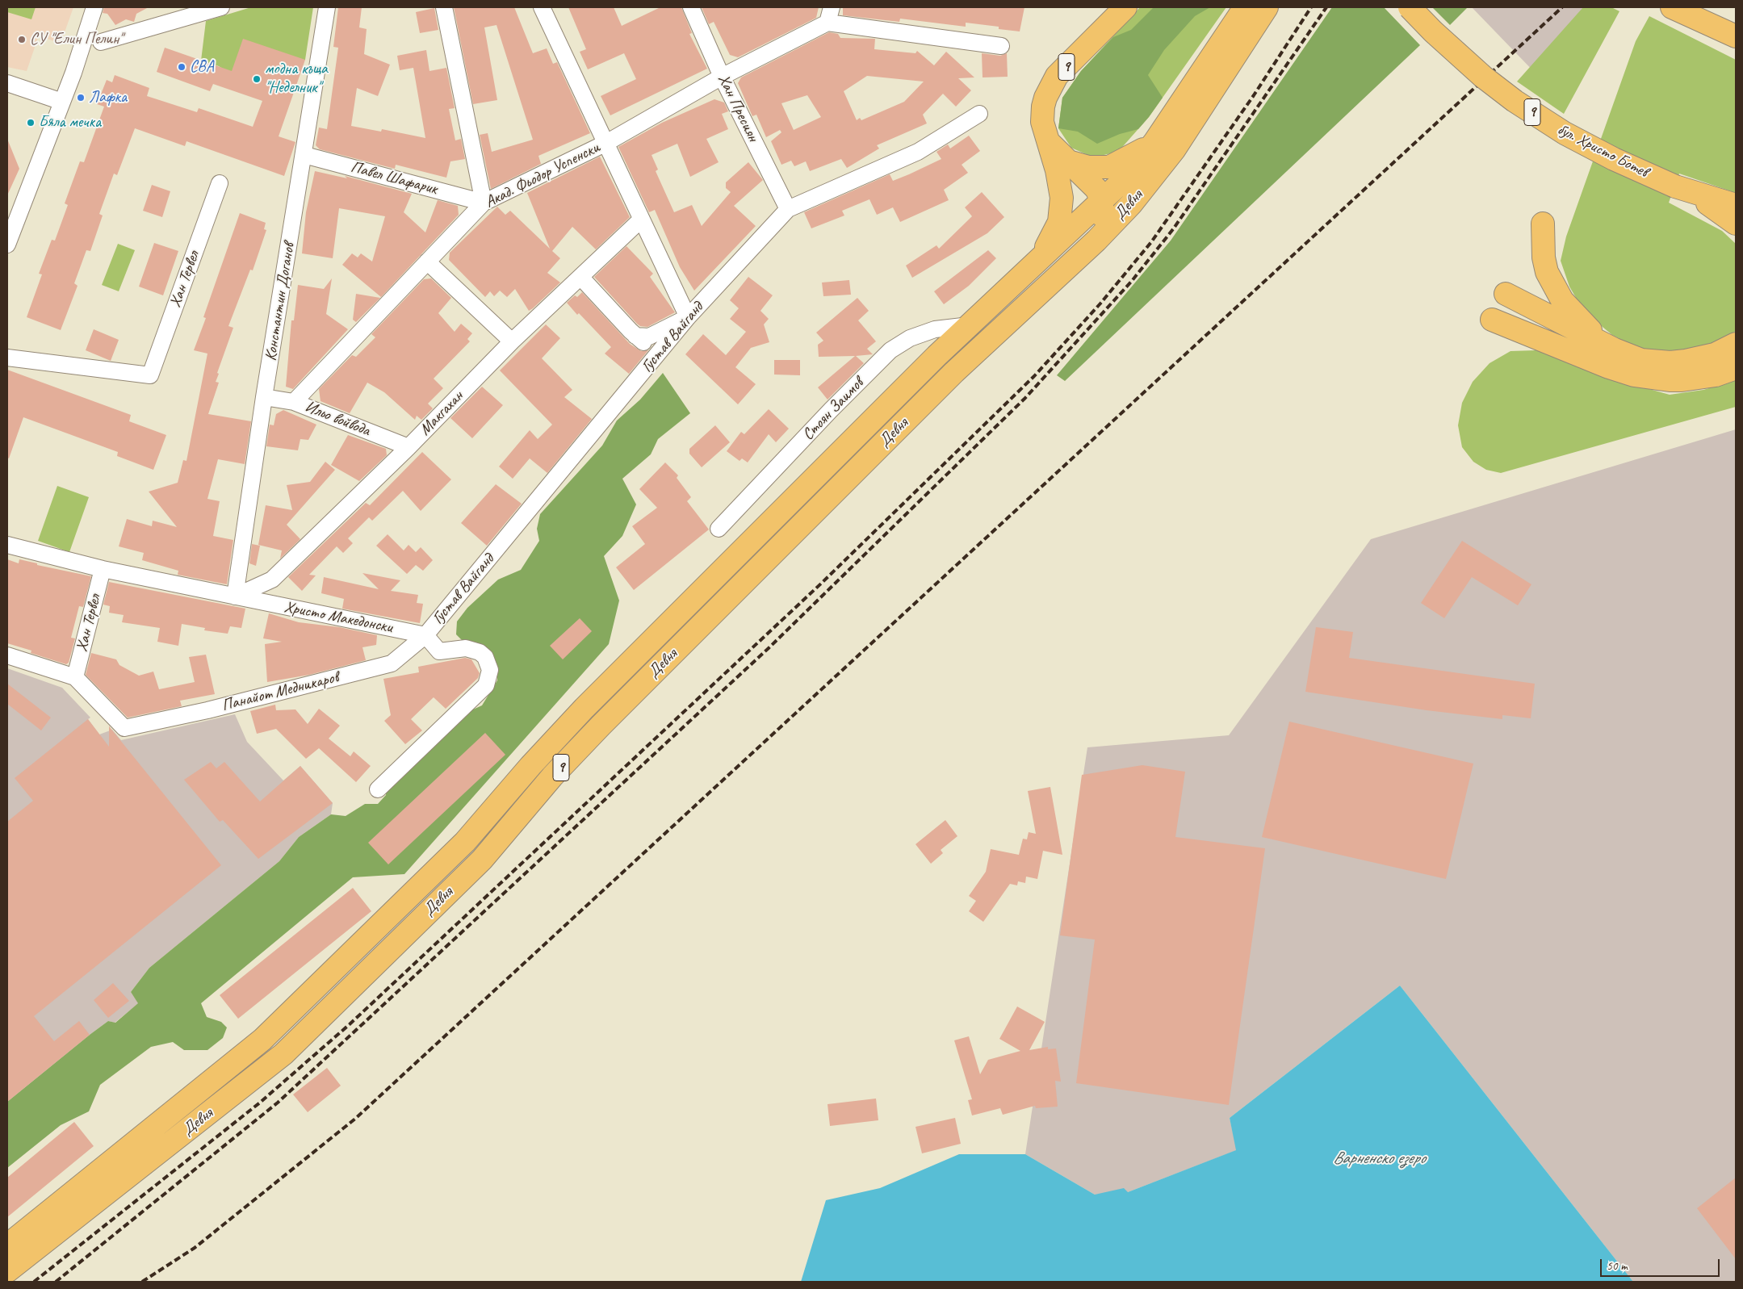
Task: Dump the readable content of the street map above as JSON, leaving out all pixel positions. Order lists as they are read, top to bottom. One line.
{"streets":{"highway":["9","бул. Христо Ботев","Девня"],"street":["Хан Пресиян","Акад. Фьодор Успенски","Павел Шафарик","Хан Тервел","Константин Доганов","Густав Вайганд","Стоян Заимов","Макгахан","Ильо войвода","Христо Македонски","Панайот Медникаров"]},"crossings":[["9","Девня"],["Хан Пресиян","Акад. Фьодор Успенски"],["Хан Пресиян","Густав Вайганд"],["Акад. Фьодор Успенски","Павел Шафарик"],["Акад. Фьодор Успенски","Ильо войвода"],["Павел Шафарик","Константин Доганов"],["Девня","Стоян Заимов"],["Хан Тервел","Христо Македонски"],["Хан Тервел","Панайот Медникаров"],["Константин Доганов","Макгахан"],["Константин Доганов","Ильо войвода"],["Константин Доганов","Христо Македонски"],["Густав Вайганд","Христо Македонски"],["Густав Вайганд","Панайот Медникаров"],["Макгахан","Ильо войвода"],["Макгахан","Христо Македонски"],["Христо Македонски","Панайот Медникаров"]],"water":["Варненско езеро"],"places":["СУ \"Елин Пелин\"","CBA","модна къща \"Неделник\"","Лафка","Бяла мечка"],"scale_bar":"50 m"}
